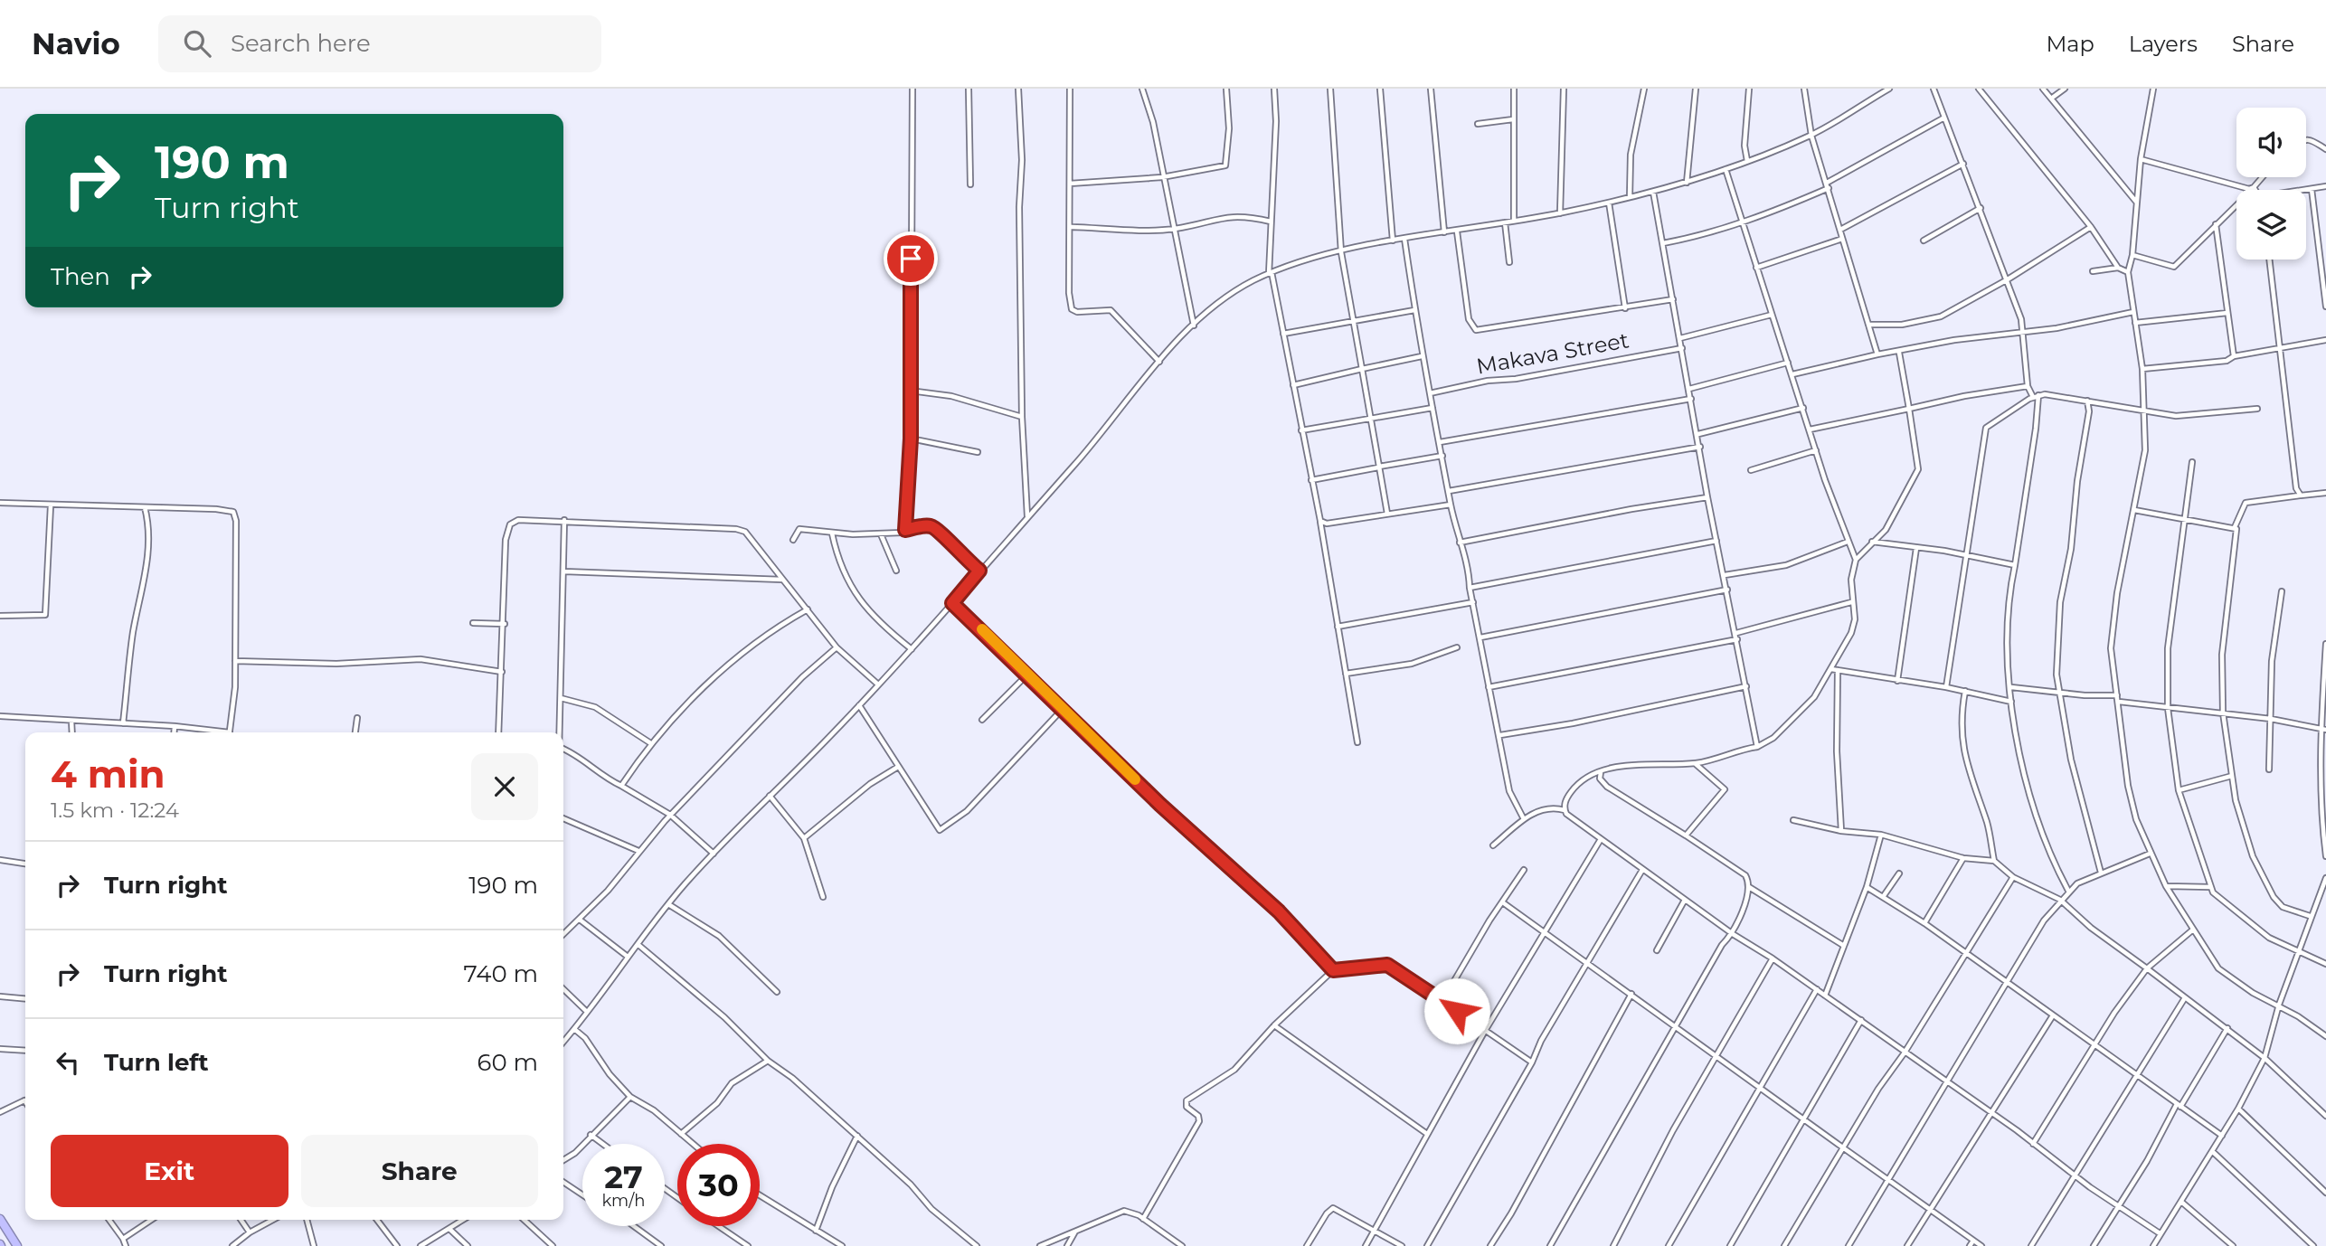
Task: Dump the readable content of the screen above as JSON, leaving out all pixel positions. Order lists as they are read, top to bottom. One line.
{"streets":{"street":["Makava Street"]},"page":{"header":"Navio","search":"Search here","nav":["Map","Layers","Share"],"turn":["190 m","Turn right"],"then":"Then","heading":["4 min","1.5 km · 12:24"],"list":[{"name":"Turn right","value":"190 m"},{"name":"Turn right","value":"740 m"},{"name":"Turn left","value":"60 m"}],"buttons":["Exit","Share"],"speed":"27 km/h","limit":"30"}}
